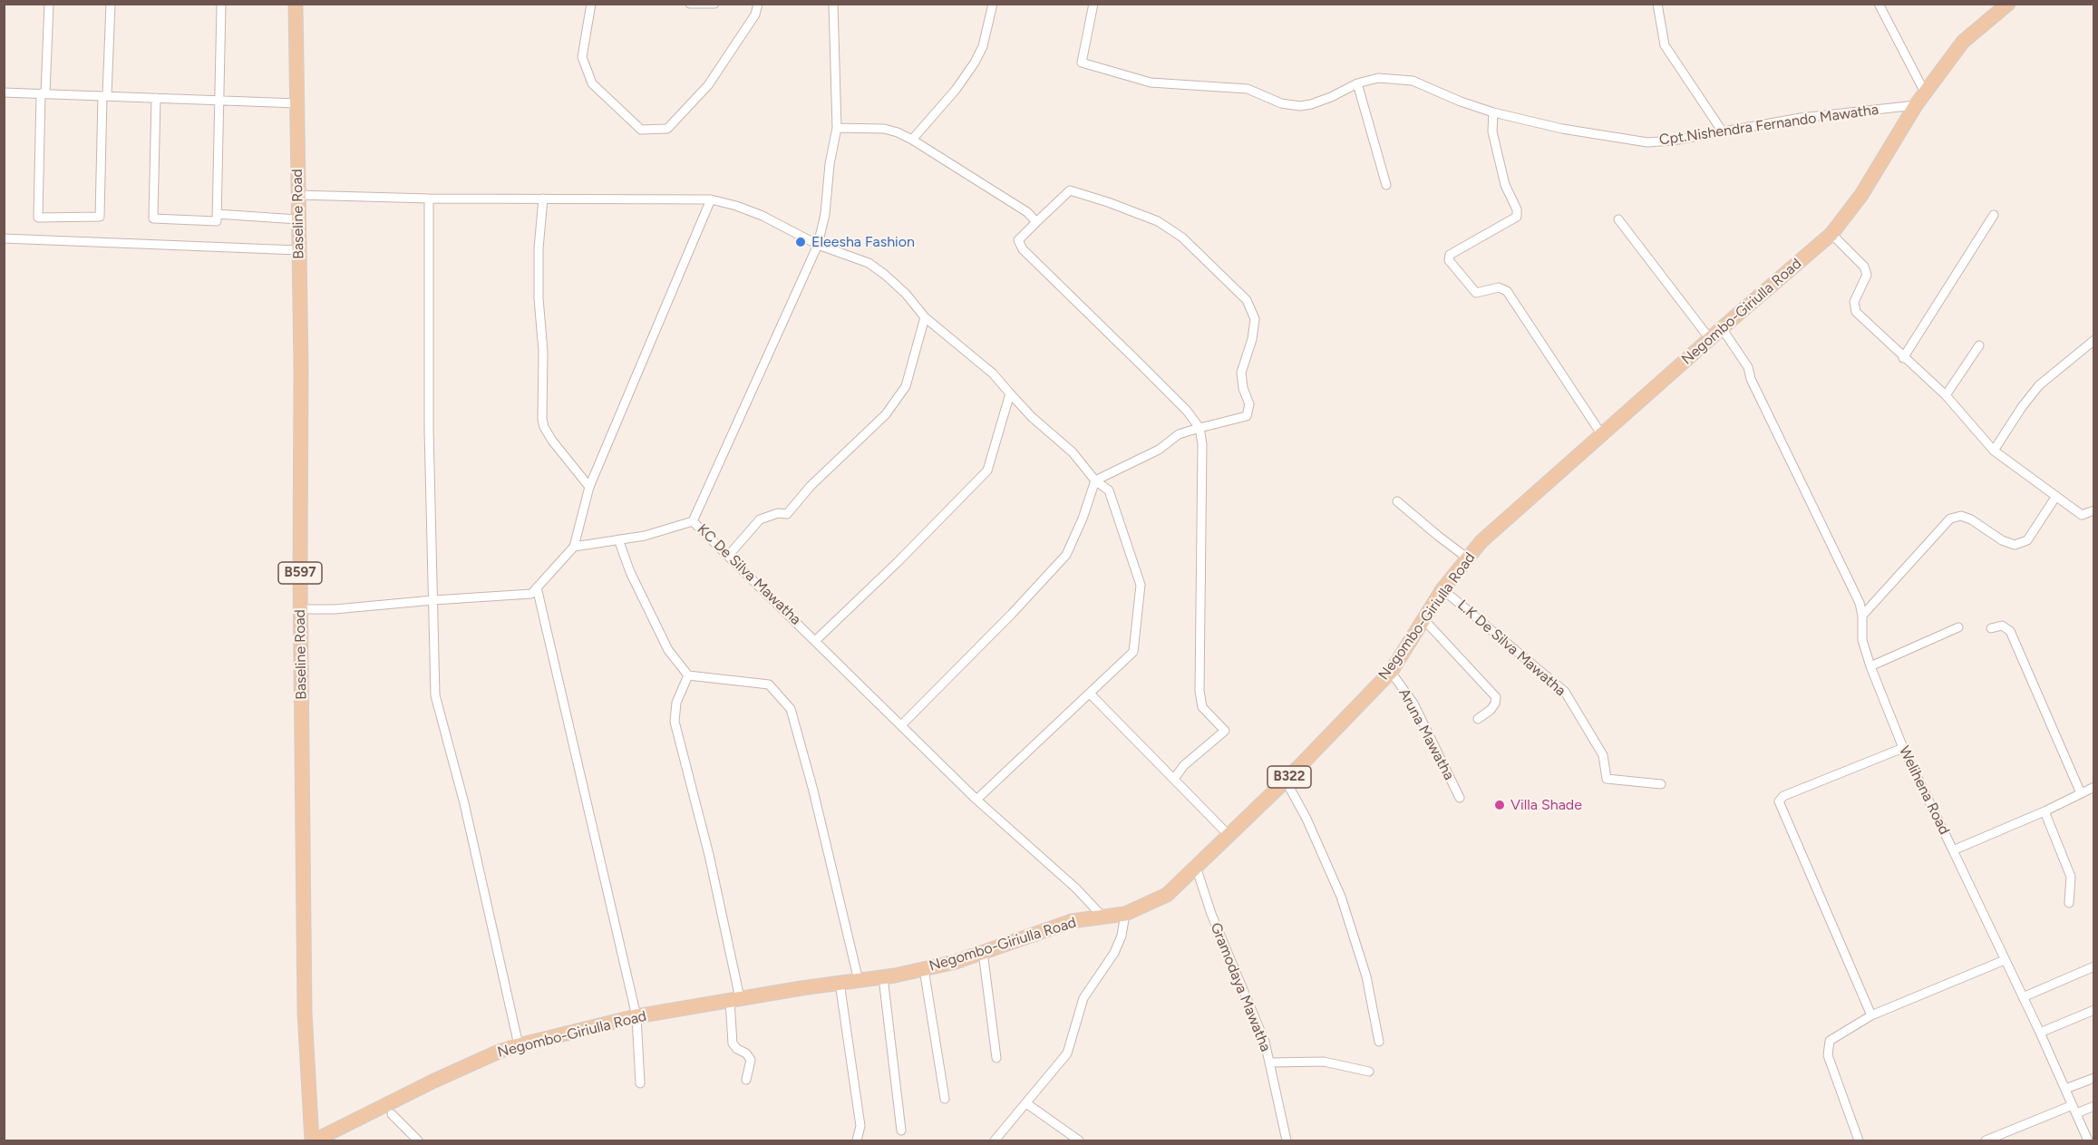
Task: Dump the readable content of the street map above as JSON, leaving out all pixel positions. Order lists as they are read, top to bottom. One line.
{"streets":{"main road":["Baseline Road","Negombo-Giriulla Road","B597","B322"],"street":["Cpt.Nishendra Fernando Mawatha","KC De Silva Mawatha","L.K De Silva Mawatha","Aruna Mawatha","Welihena Road","Gramodaya Mawatha"]},"crossings":[["Cpt.Nishendra Fernando Mawatha","Negombo-Giriulla Road"],["Baseline Road","Negombo-Giriulla Road"],["Negombo-Giriulla Road","KC De Silva Mawatha"],["Negombo-Giriulla Road","L.K De Silva Mawatha"],["Negombo-Giriulla Road","Aruna Mawatha"],["Negombo-Giriulla Road","Welihena Road"],["Negombo-Giriulla Road","Gramodaya Mawatha"]],"places":["Eleesha Fashion","Villa Shade"]}
